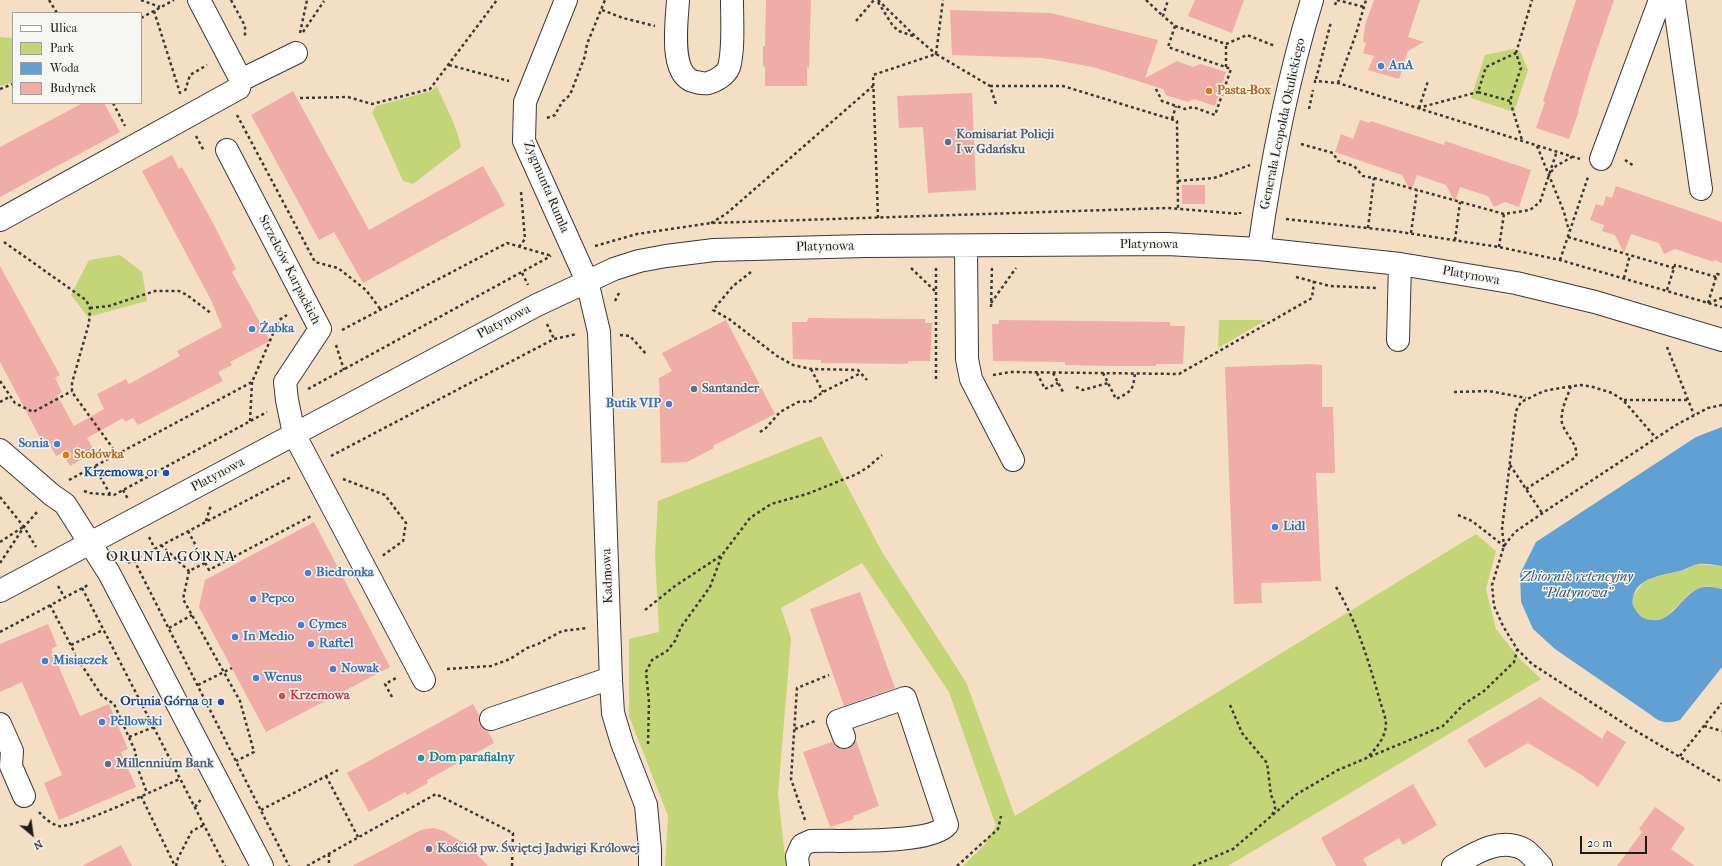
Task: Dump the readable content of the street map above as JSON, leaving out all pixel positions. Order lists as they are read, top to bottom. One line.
{"streets":{"street":["Generała Leopolda Okulickiego","Zygmunta Rumla","Platynowa","Strzelców Karpackich","Kadmowa"]},"crossings":[["Generała Leopolda Okulickiego","Platynowa"],["Zygmunta Rumla","Platynowa"],["Zygmunta Rumla","Kadmowa"],["Platynowa","Strzelców Karpackich"],["Platynowa","Kadmowa"]],"districts":["ORUNIA GÓRNA"],"water":["Zbiornik retencyjny \"Platynowa\""],"places":["AnA","Pasta-Box","Komisariat Policji I w Gdańsku","Żabka","Santander","Butik VIP","Sonia","Stołówka","Krzemowa 01","Lidl","Biedronka","Pepco","Cymes","In Medio","Raftel","Misiaczek","Nowak","Wenus","Krzemowa","Orunia Górna 01","Pellowski","Dom parafialny","Millennium Bank","Kościół pw. Świętej Jadwigi Królowej"],"legend":["Ulica","Park","Woda","Budynek"],"scale_bar":"20 m","north":"bottom right"}
